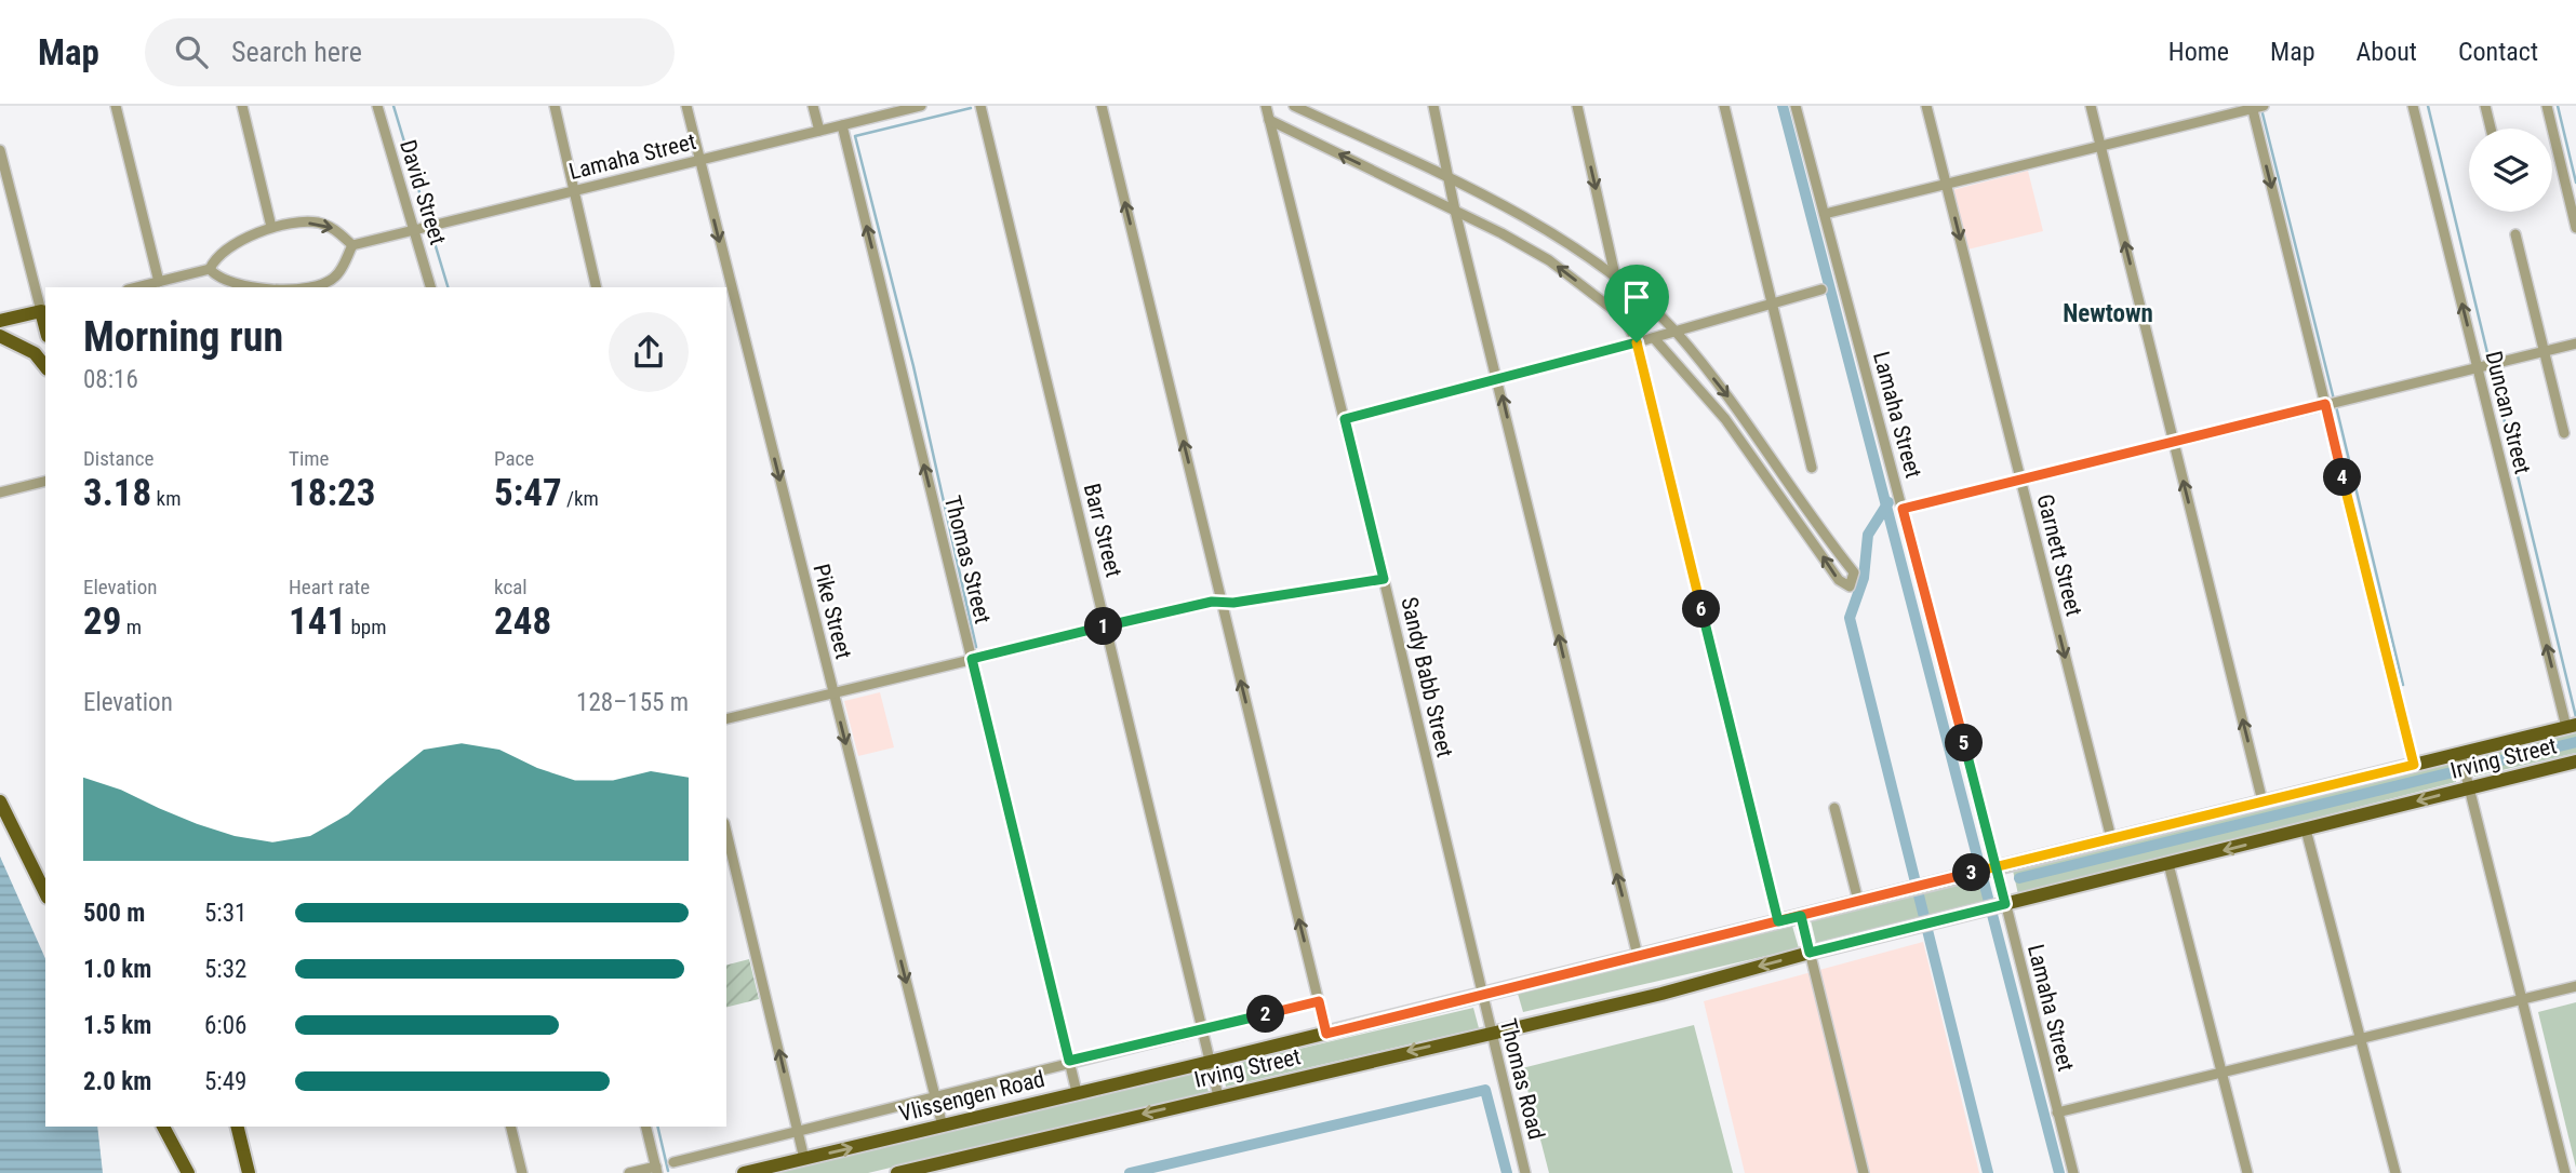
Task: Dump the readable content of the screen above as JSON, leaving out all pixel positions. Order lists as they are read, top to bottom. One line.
{"streets":{"main road":["Irving Street","Vlissengen Road"],"street":["Lamaha Street","David Street","Duncan Street","Barr Street","Garnett Street","Thomas Street","Pike Street","Sandy Babb Street","Thomas Road"]},"crossings":[["Lamaha Street","David Street"],["Lamaha Street","Thomas Street"],["Lamaha Street","Pike Street"],["Lamaha Street","Irving Street"],["Lamaha Street","Vlissengen Road"],["Duncan Street","Vlissengen Road"],["Barr Street","Irving Street"],["Barr Street","Vlissengen Road"],["Garnett Street","Vlissengen Road"],["Thomas Street","Vlissengen Road"],["Pike Street","Vlissengen Road"],["Sandy Babb Street","Thomas Road"],["Sandy Babb Street","Vlissengen Road"],["Irving Street","Thomas Road"],["Thomas Road","Vlissengen Road"]],"one_way":["Garnett Street","Thomas Street","Pike Street","Irving Street"],"districts":["Newtown"],"page":{"header":"Map","search":"Search here","nav":["Home","Map","About","Contact"],"heading":["Morning run","08:16"],"stats":[["Distance","3.18 km"],["Time","18:23"],["Pace","5:47 /km"],["Elevation","29 m"],["Heart rate","141 bpm"],["kcal","248"]],"pins":["4","6","1","5","3","2"],"chart":["Elevation","128–155 m"],"list":[{"name":"500 m","note":"5:31"},{"name":"1.0 km","note":"5:32"},{"name":"1.5 km","note":"6:06"},{"name":"2.0 km","note":"5:49"}]}}
